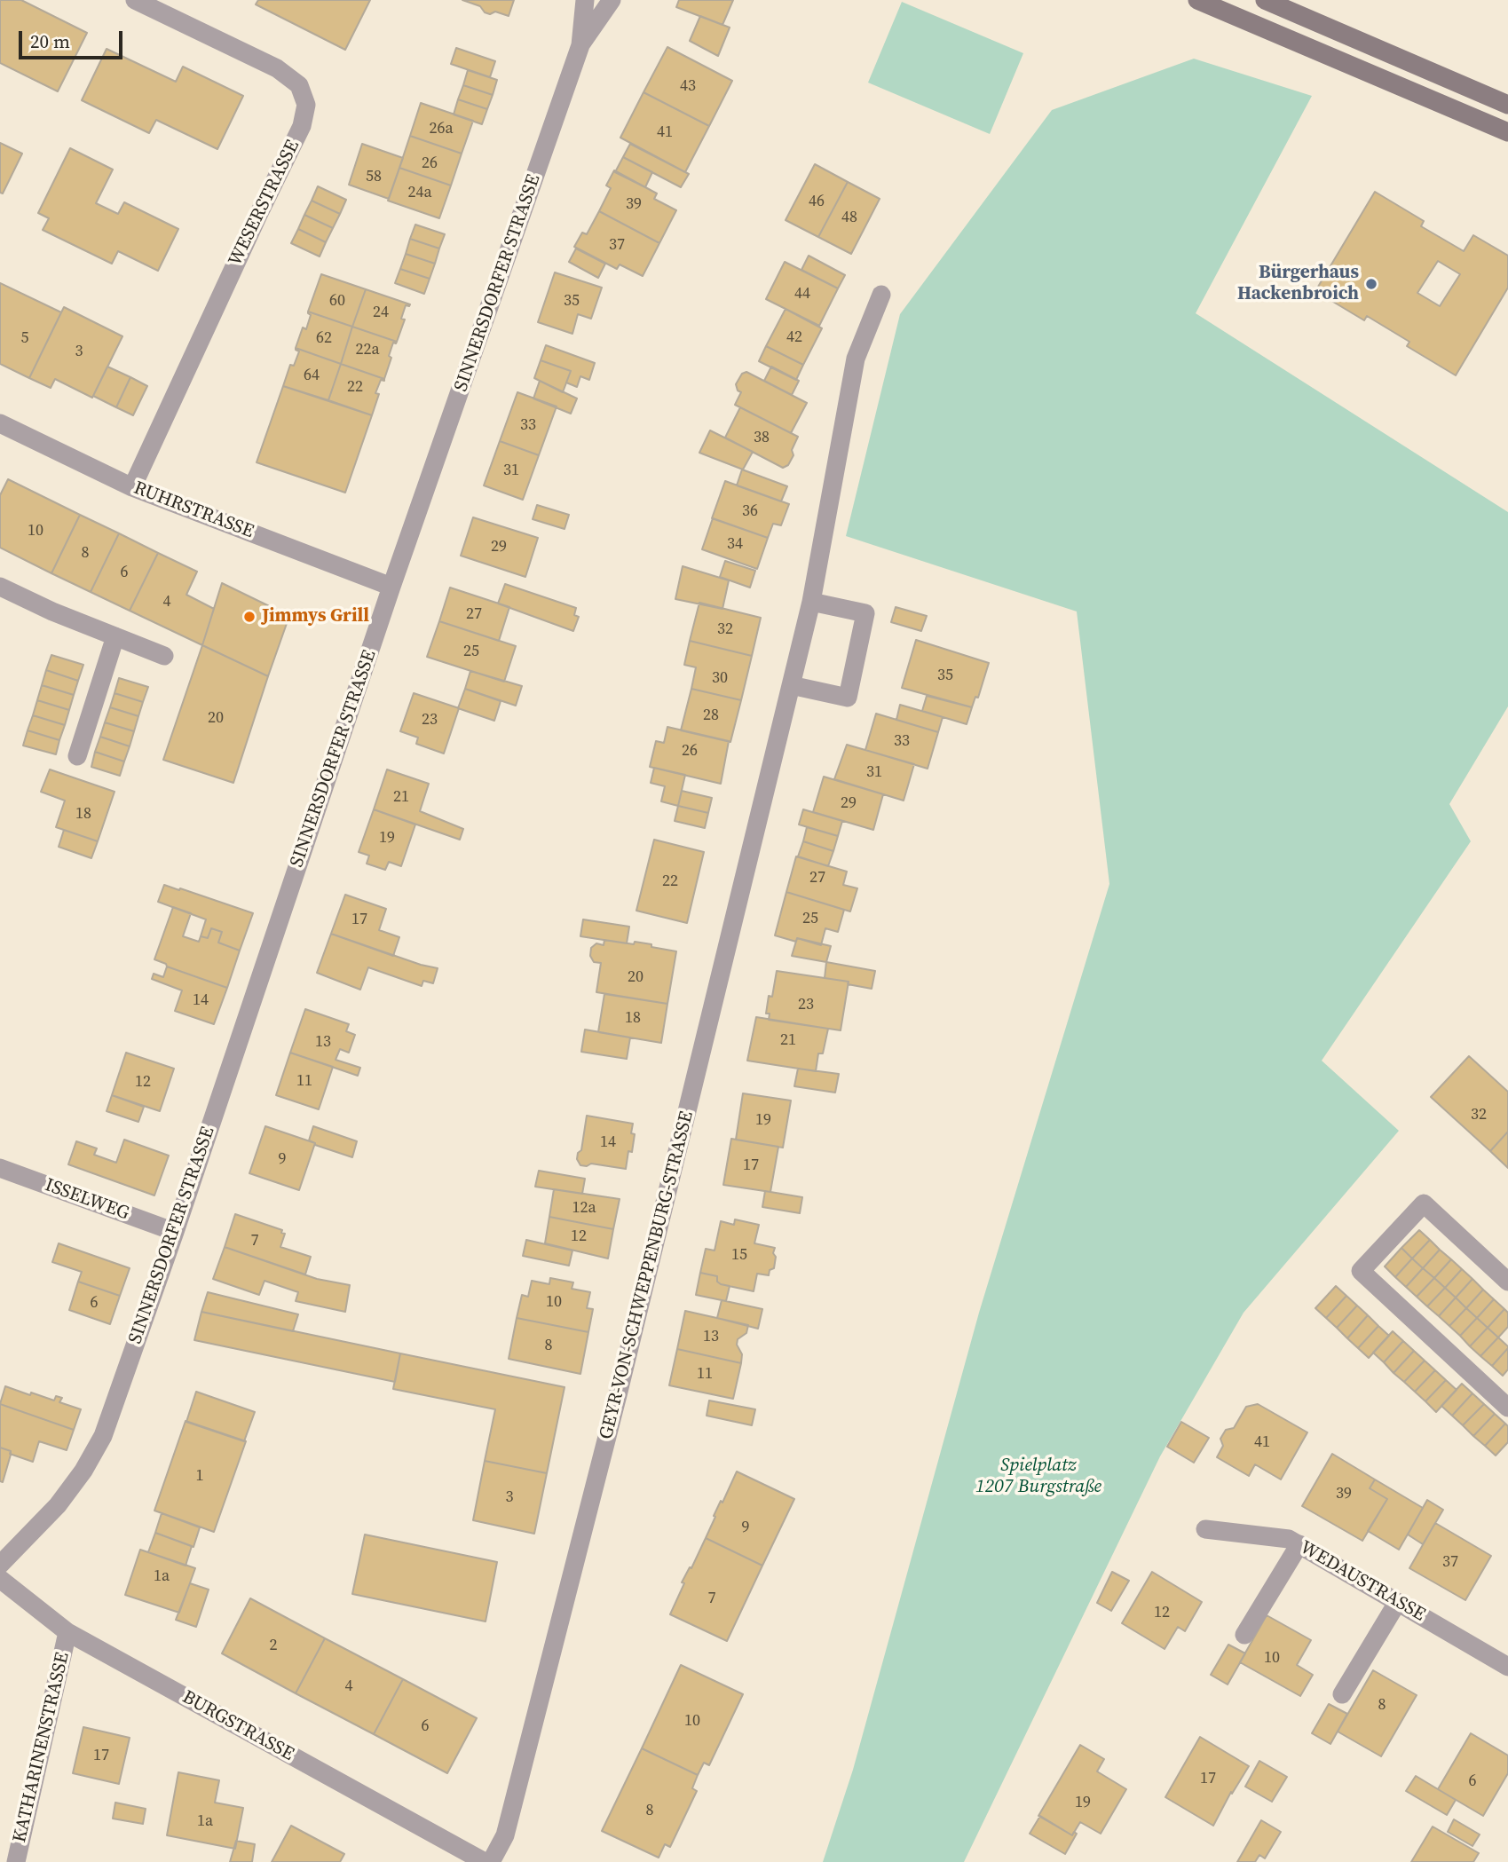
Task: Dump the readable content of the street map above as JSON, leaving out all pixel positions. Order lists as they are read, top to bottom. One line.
{"streets":{"street":["WESERSTRASSE","SINNERSDORFER STRASSE","RUHRSTRASSE","ISSELWEG","GEYR-VON-SCHWEPPENBURG-STRASSE","WEDAUSTRASSE","BURGSTRASSE","KATHARINENSTRASSE"]},"crossings":[["WESERSTRASSE","RUHRSTRASSE"],["SINNERSDORFER STRASSE","RUHRSTRASSE"],["SINNERSDORFER STRASSE","ISSELWEG"],["BURGSTRASSE","KATHARINENSTRASSE"]],"parks":["Spielplatz 1207 Burgstraße"],"places":["Bürgerhaus Hackenbroich","Jimmys Grill"],"house_numbers":["43","26a","41","26","58","24a","46","39","48","37","44","60","35","24","42","5","62","22a","3","64","22","33","38","31","36","10","34","29","8","6","4","27","32","25","35","30","28","20","23","33","26","31","21","29","18","19","27","22","25","17","20","14","23","18","21","13","11","12","32","19","14","9","17","12a","12","7","15","10","6","13","8","11","41","1","39","3","9","37","1a","7","12","2","10","4","8","10","6","17","17","6","19","8","1a"],"scale_bar":"20 m"}
